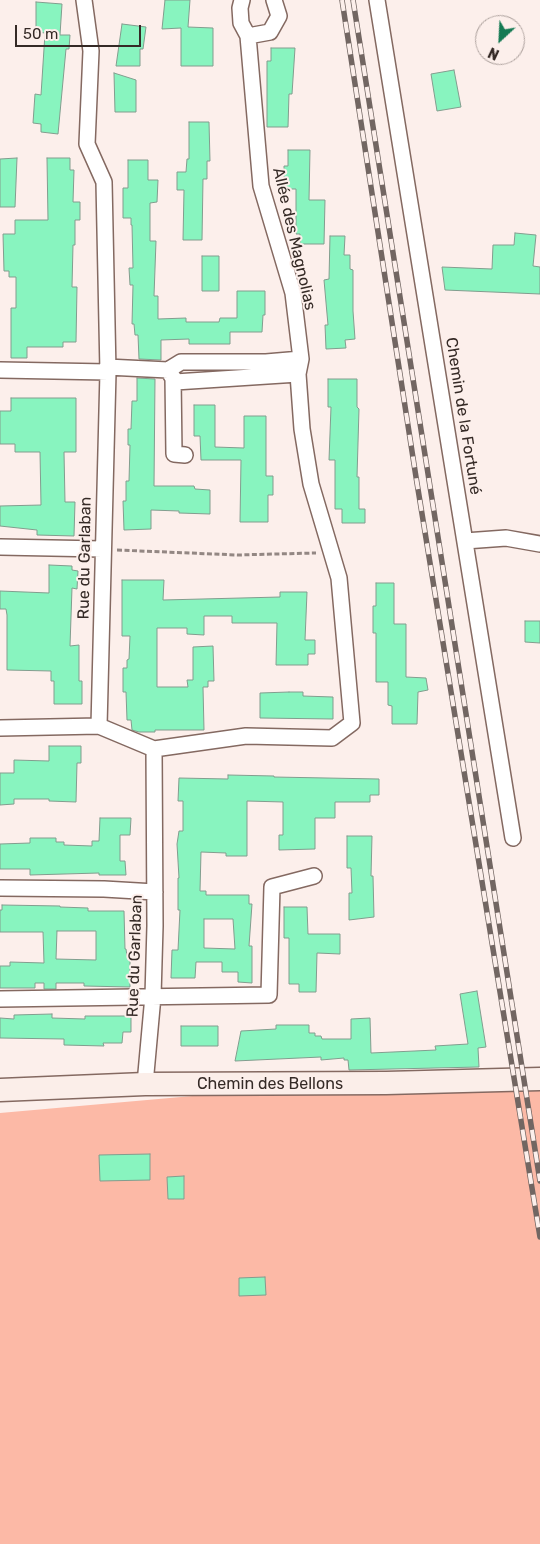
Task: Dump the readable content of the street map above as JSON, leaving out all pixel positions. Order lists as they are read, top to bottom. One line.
{"streets":{"main road":["Chemin des Bellons"],"street":["Allée des Magnolias","Chemin de la Fortuné","Rue du Garlaban"]},"crossings":[["Allée des Magnolias","Rue du Garlaban"],["Rue du Garlaban","Chemin des Bellons"]],"scale_bar":"50 m","north":"bottom left"}
